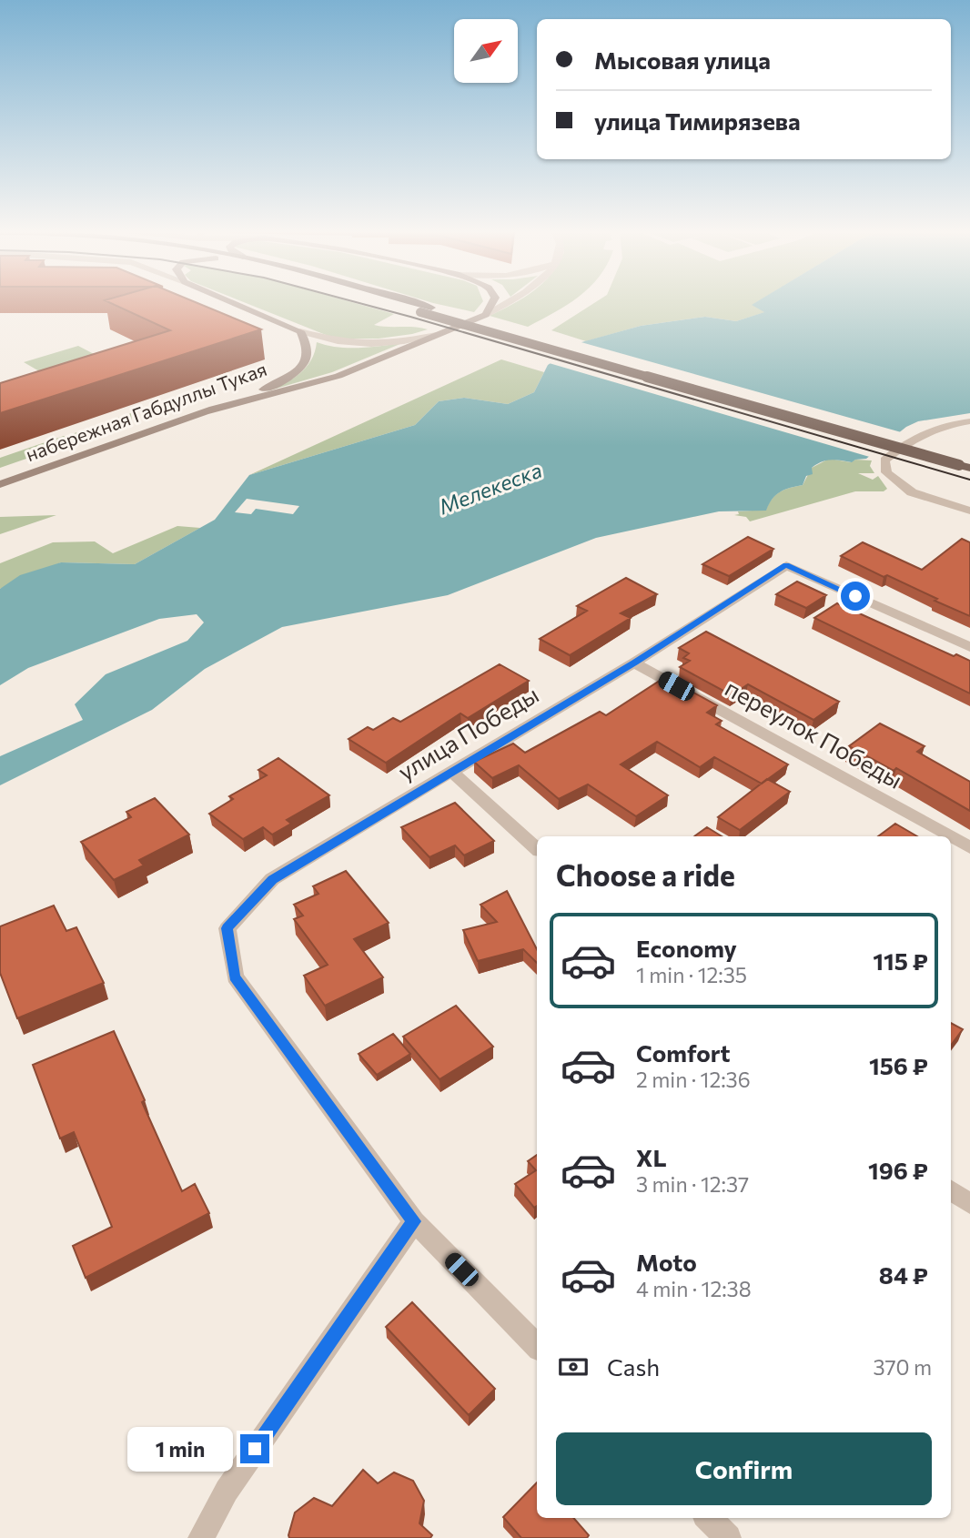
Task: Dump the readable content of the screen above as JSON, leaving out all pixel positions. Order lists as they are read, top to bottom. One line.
{"streets":{"main road":["набережная Габдуллы Тукая"],"street":["улица Победы","переулок Победы"]},"crossings":[["улица Победы","переулок Победы"]],"water":["Мелекеска"],"north":"top right","page":{"banner":["Мысовая улица","улица Тимирязева"],"heading":"Choose a ride","list":[{"name":"Economy","note":"1 min · 12:35","value":"115 ₽"},{"name":"Comfort","note":"2 min · 12:36","value":"156 ₽"},{"name":"XL","note":"3 min · 12:37","value":"196 ₽"},{"name":"Moto","note":"4 min · 12:38","value":"84 ₽"}],"pay":["Cash","370 m"],"buttons":"Confirm","bubble":"1 min"}}
